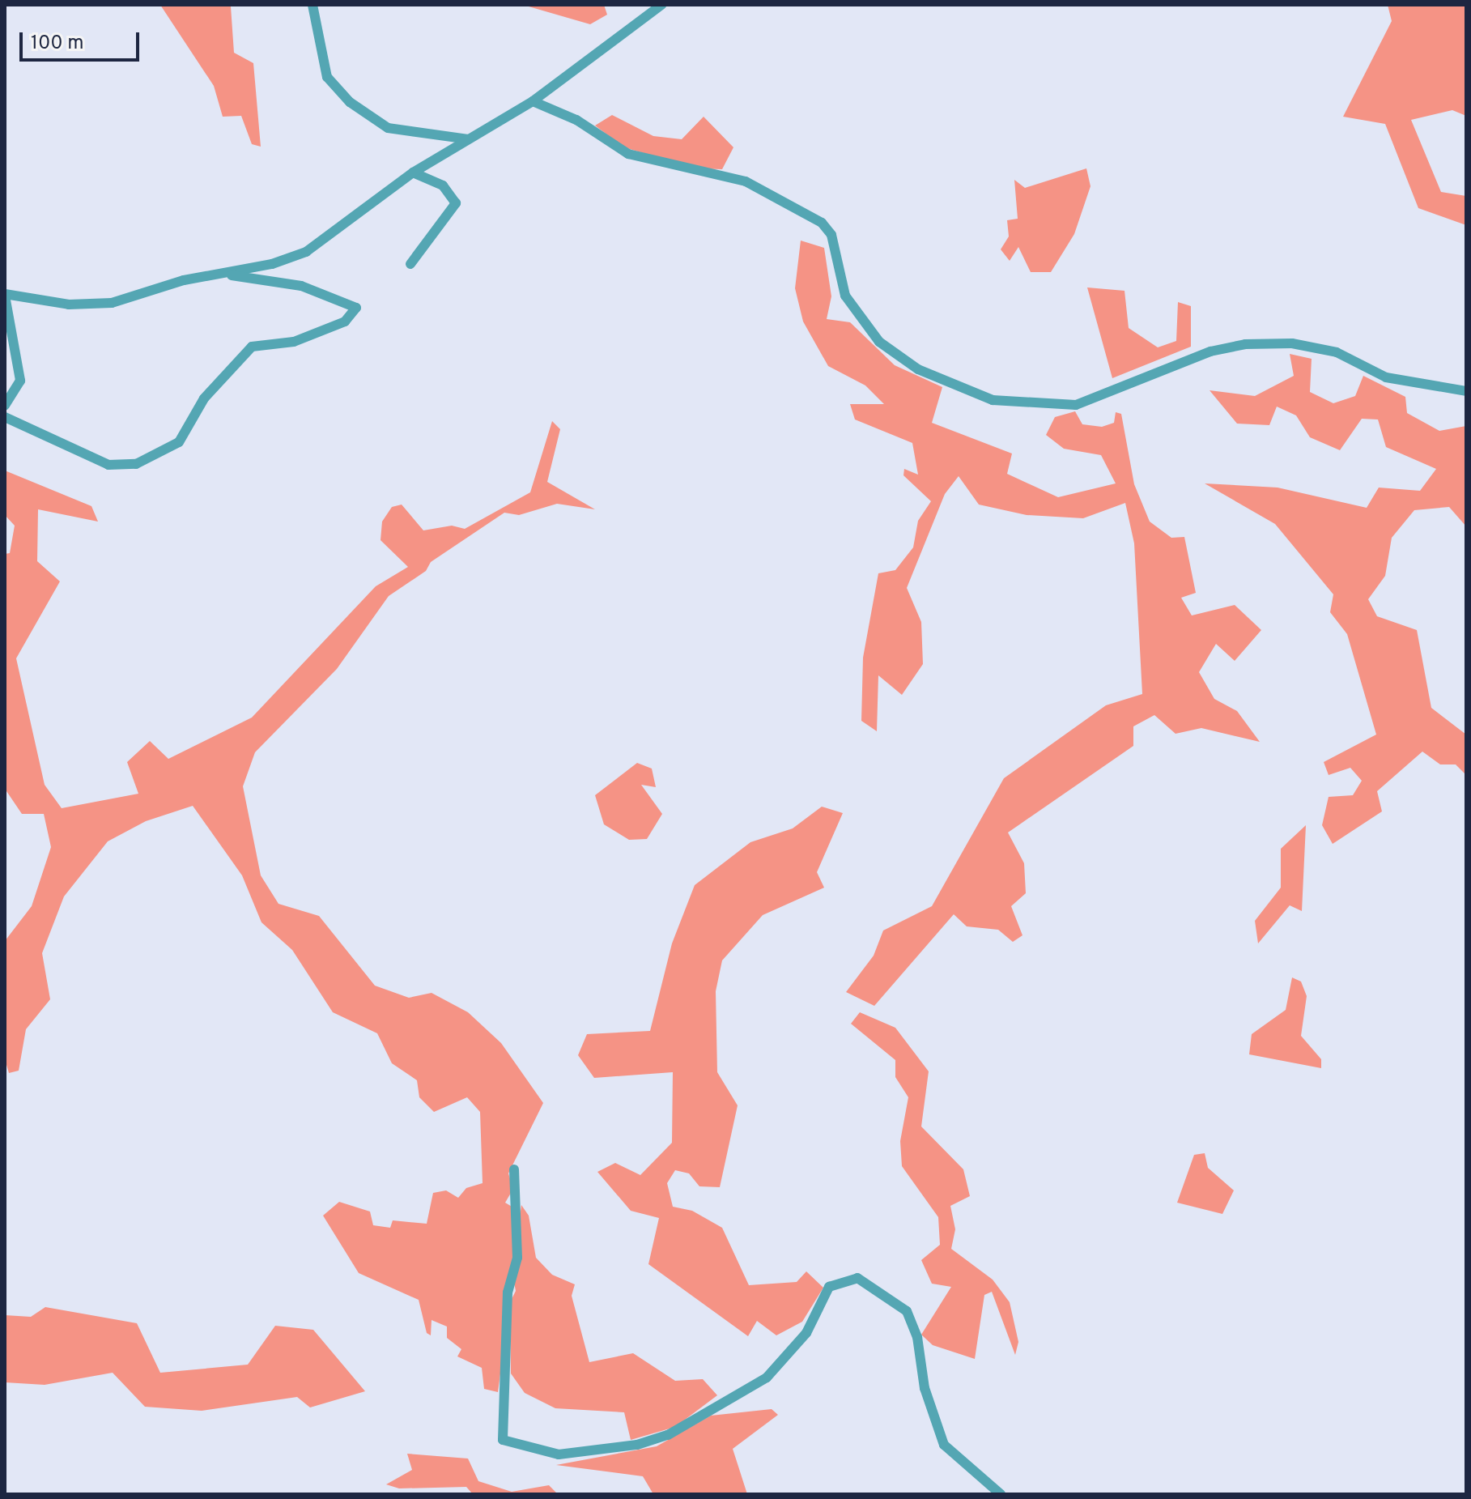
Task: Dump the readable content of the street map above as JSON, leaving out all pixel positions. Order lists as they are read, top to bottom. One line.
{"scale_bar":"100 m"}
